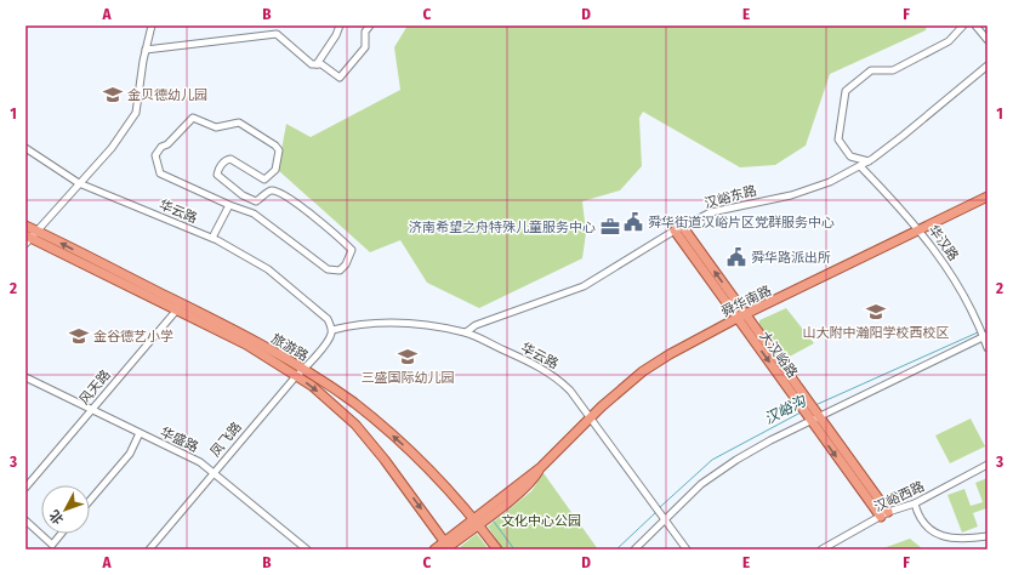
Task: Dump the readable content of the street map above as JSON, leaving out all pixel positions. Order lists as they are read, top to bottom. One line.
{"streets":{"main road":["舜华南路","旅游路","大汉峪路"],"street":["汉峪东路","华云路","华汉路","风天路","华盛路","凤飞路","汉峪西路"]},"crossings":[["汉峪东路","华云路"],["汉峪东路","华汉路"],["汉峪东路","大汉峪路"],["华云路","舜华南路"],["华汉路","舜华南路"],["舜华南路","旅游路"],["舜华南路","大汉峪路"],["旅游路","风天路"],["旅游路","凤飞路"],["大汉峪路","汉峪西路"],["风天路","华盛路"],["华盛路","凤飞路"]],"water":["汉峪沟"],"parks":["文化中心公园"],"places":{"school or university":["金贝德幼儿园","山大附中瀚阳学校西校区","金谷德艺小学","三盛国际幼儿园"],"public building":["舜华街道汉峪片区党群服务中心","舜华路派出所"],"office":["济南希望之舟特殊儿童服务中心"]},"north":"bottom left","grid":{"columns":["A","B","C","D","E","F"],"rows":["1","2","3"]}}
